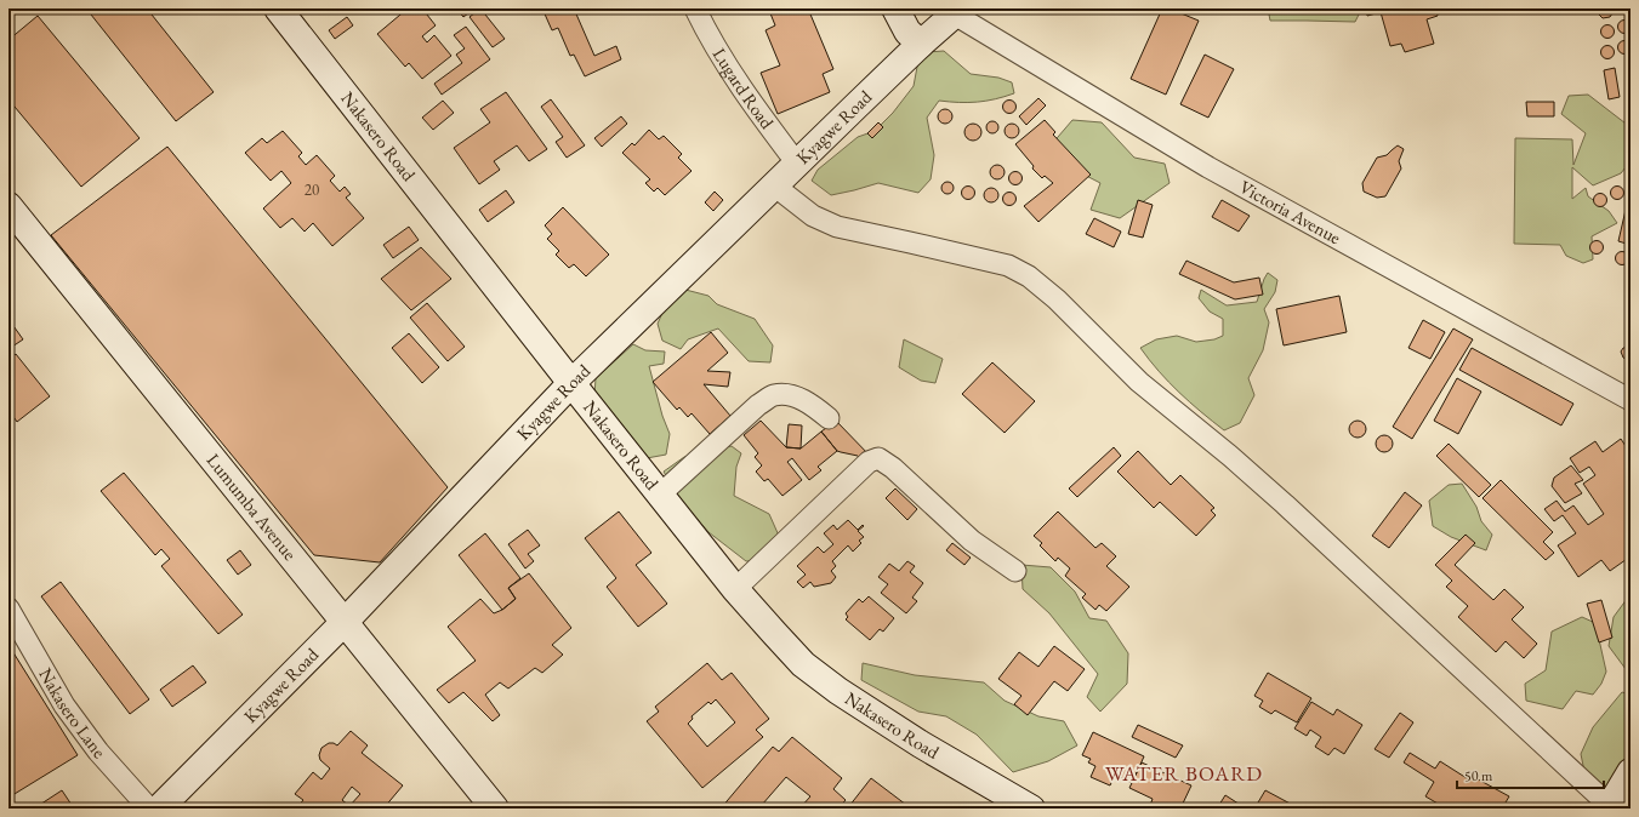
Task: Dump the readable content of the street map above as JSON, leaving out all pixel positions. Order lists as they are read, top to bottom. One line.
{"streets":{"street":["Lugard Road","Kyagwe Road","Nakasero Road","Victoria Avenue","Lumumba Avenue","Nakasero Lane"]},"crossings":[["Lugard Road","Kyagwe Road"],["Kyagwe Road","Nakasero Road"],["Kyagwe Road","Victoria Avenue"],["Kyagwe Road","Lumumba Avenue"]],"districts":["WATER BOARD"],"house_numbers":["20"],"scale_bar":"50 m"}
